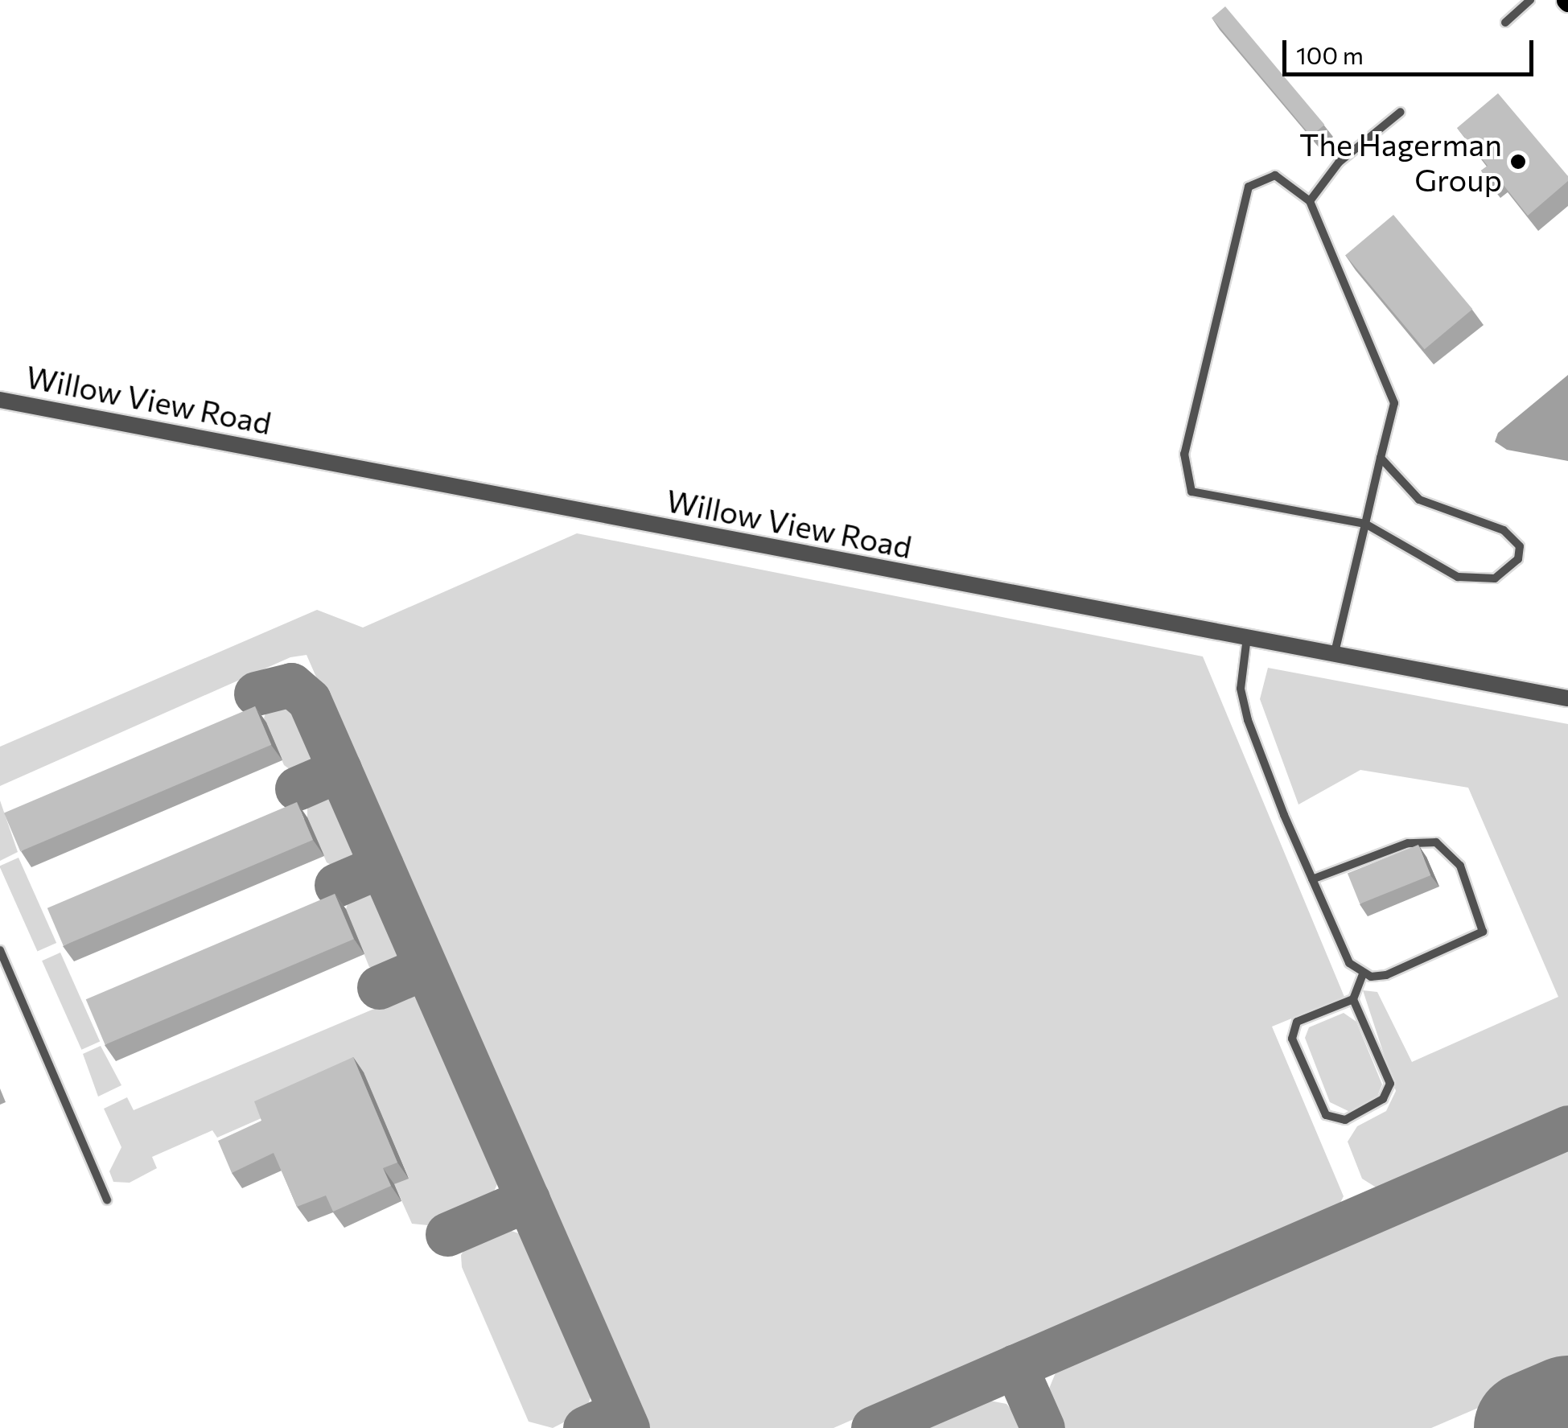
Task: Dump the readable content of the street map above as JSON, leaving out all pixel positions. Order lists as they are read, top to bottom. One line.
{"streets":{"street":["Willow View Road"]},"places":["The Hagerman Group"],"scale_bar":"100 m"}
